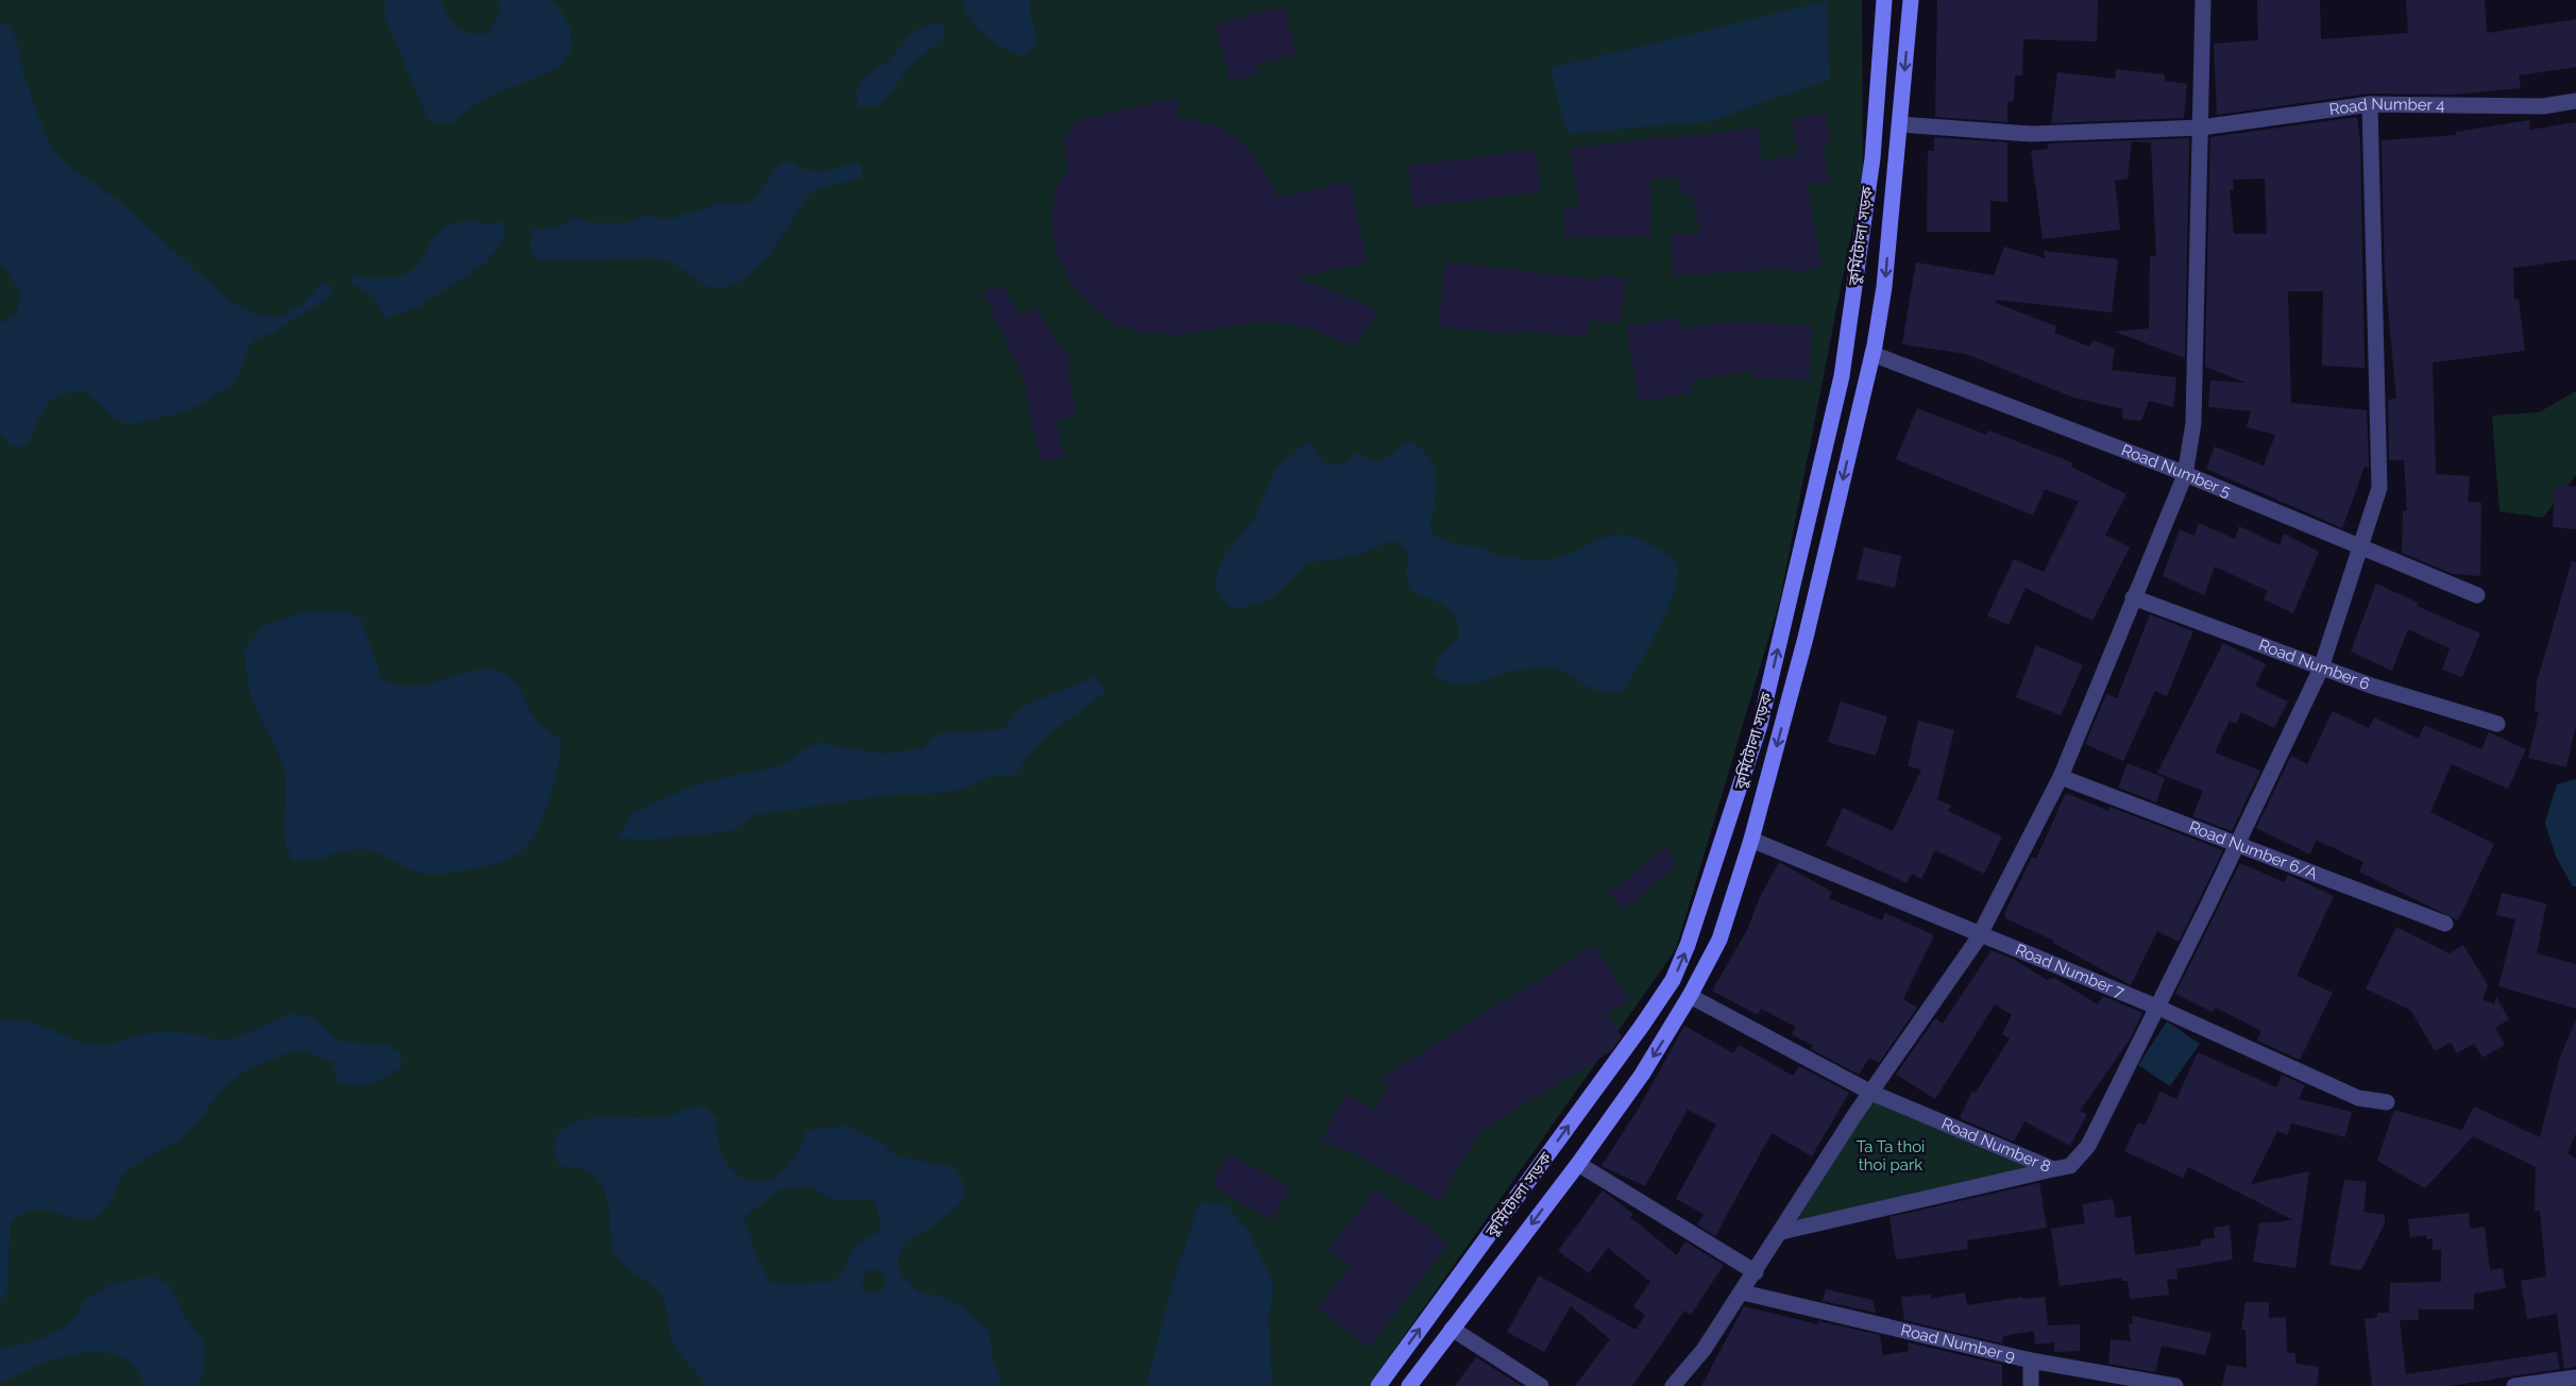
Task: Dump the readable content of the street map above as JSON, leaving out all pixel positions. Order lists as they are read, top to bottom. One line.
{"streets":{"main road":["কুর্মিটোলা সড়ক"],"street":["Road Number 4","Road Number 5","Road Number 6","Road Number 6/A","Road Number 7","Road Number 8","Road Number 9"]},"crossings":[["Road Number 4","কুর্মিটোলা সড়ক"],["কুর্মিটোলা সড়ক","Road Number 5"],["কুর্মিটোলা সড়ক","Road Number 7"],["কুর্মিটোলা সড়ক","Road Number 8"]],"parks":["Ta Ta thoi thoi park"]}
